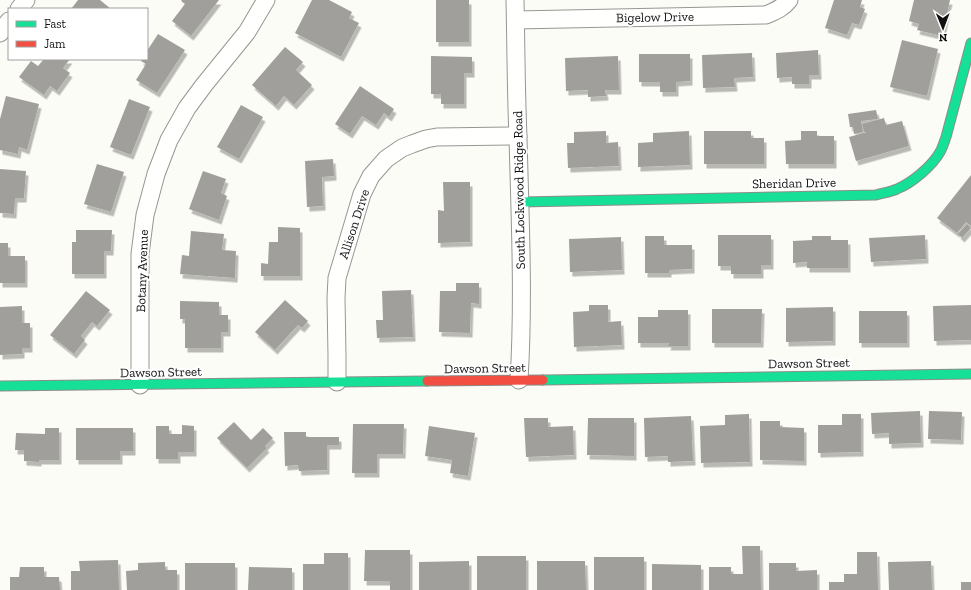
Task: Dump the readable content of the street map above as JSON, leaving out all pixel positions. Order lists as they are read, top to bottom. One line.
{"streets":{"street":["Bigelow Drive","Sheridan Drive","South Lockwood Ridge Road","Allison Drive","Botany Avenue","Dawson Street"]},"crossings":[["Bigelow Drive","South Lockwood Ridge Road"],["Sheridan Drive","South Lockwood Ridge Road"],["South Lockwood Ridge Road","Allison Drive"],["South Lockwood Ridge Road","Dawson Street"],["Allison Drive","Dawson Street"],["Botany Avenue","Dawson Street"]],"legend":["Fast","Jam"],"north":"bottom"}
